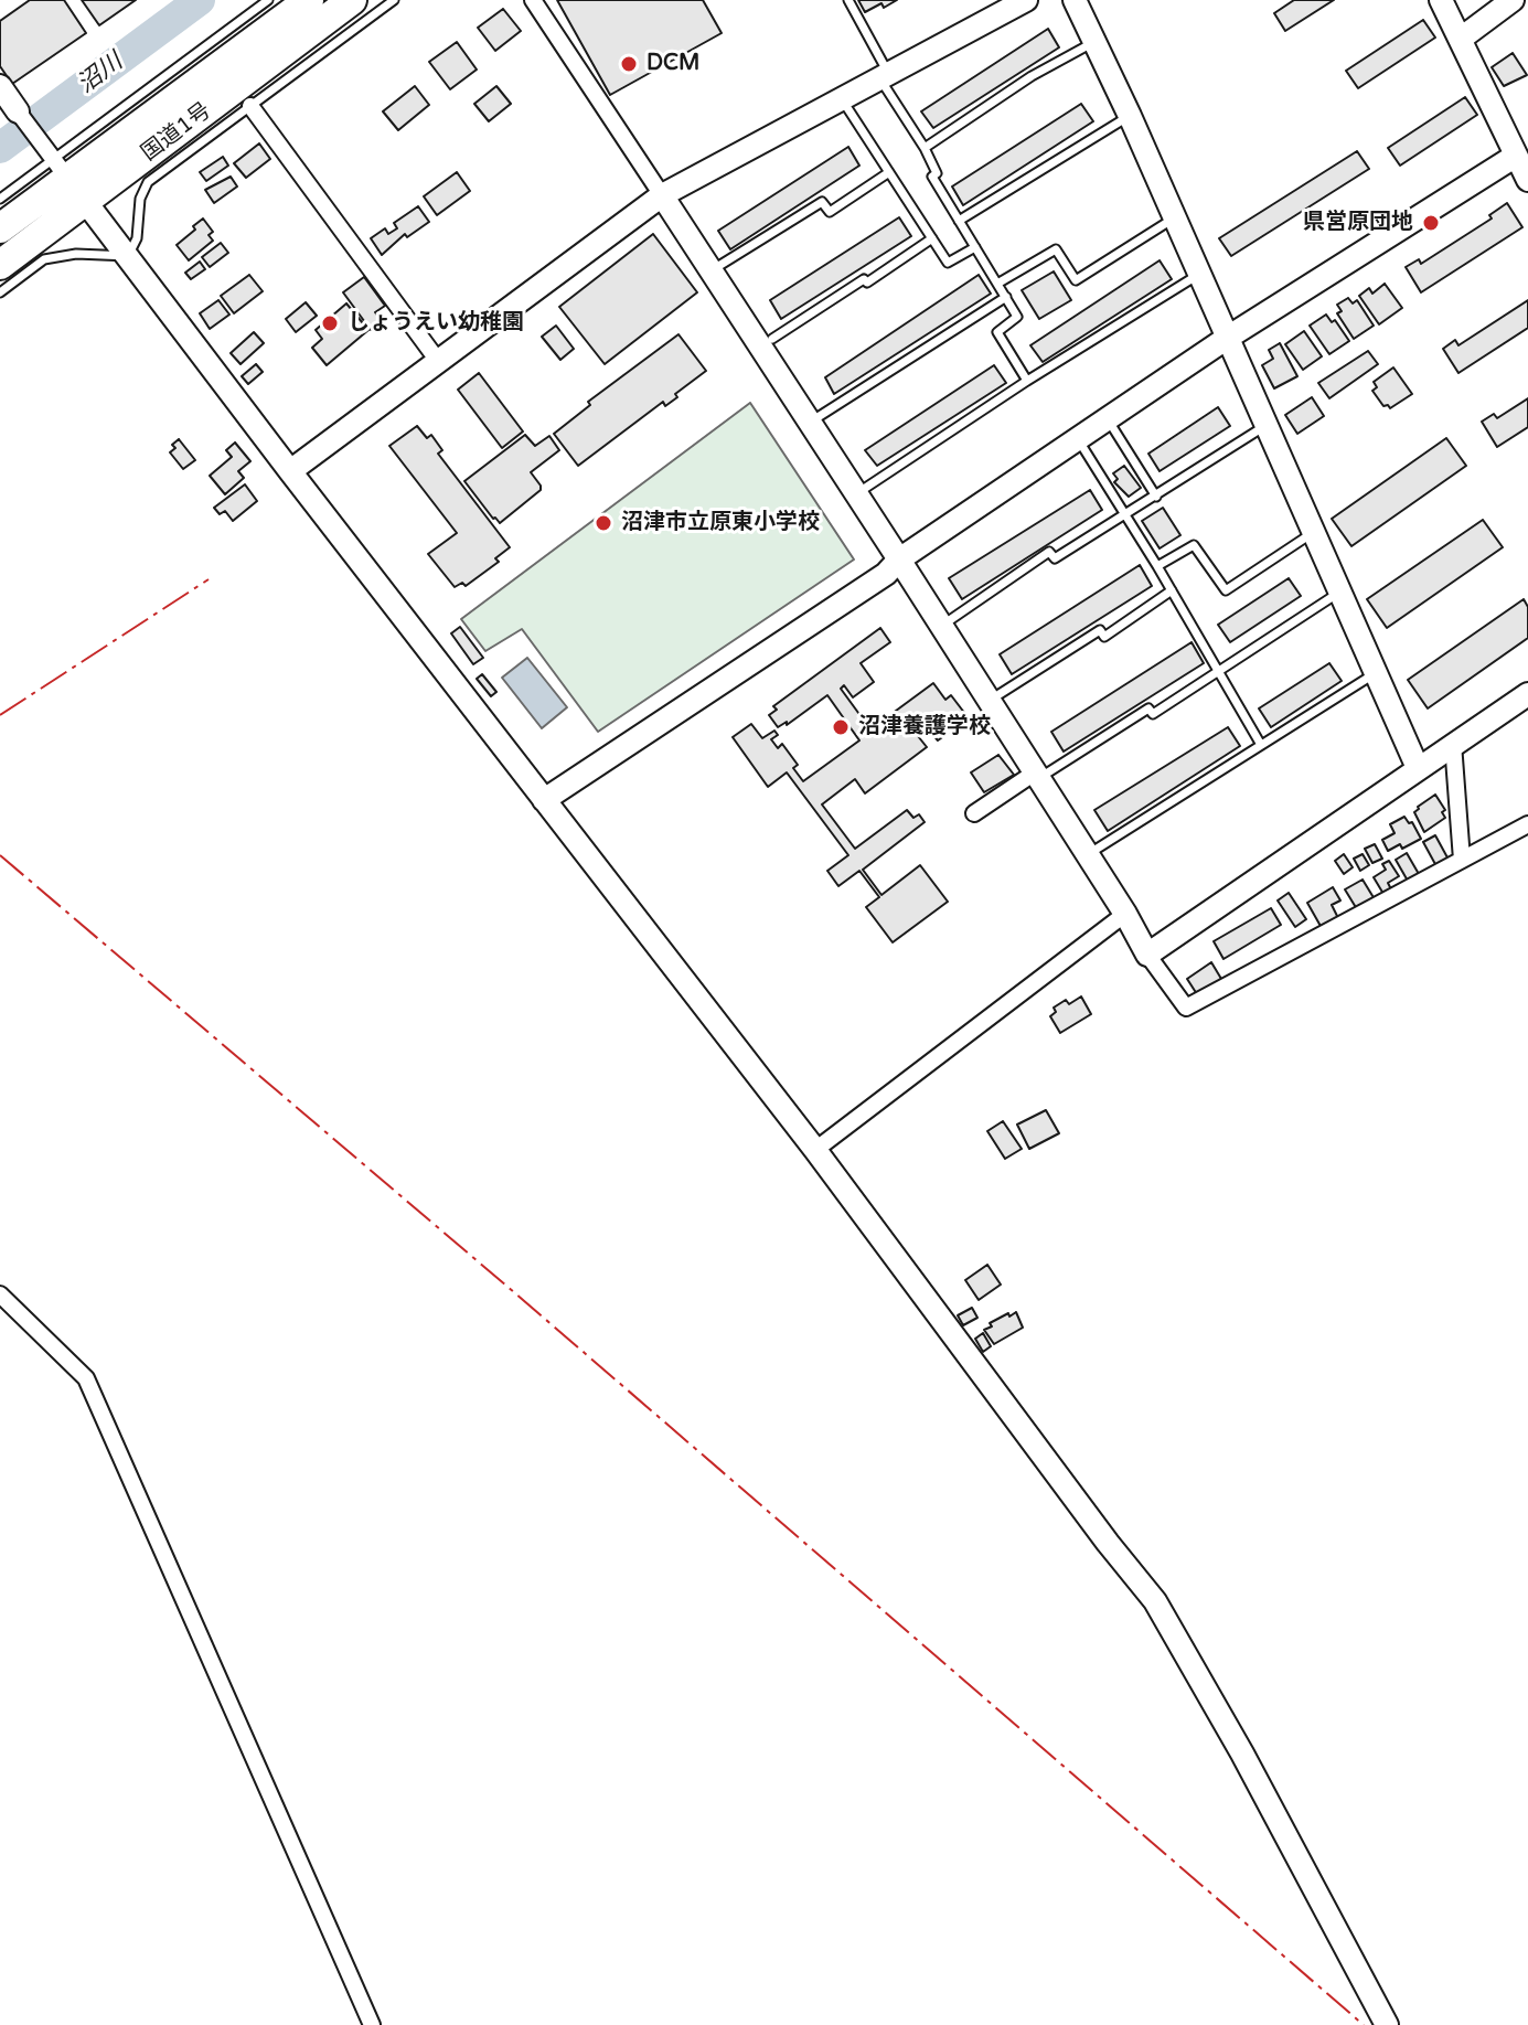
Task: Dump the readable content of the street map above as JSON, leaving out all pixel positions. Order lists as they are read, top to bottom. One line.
{"streets":{"highway":["国道1号"]},"water":["沼川"],"places":["DCM","県営原団地","しょうえい幼稚園","沼津市立原東小学校","沼津養護学校"]}
